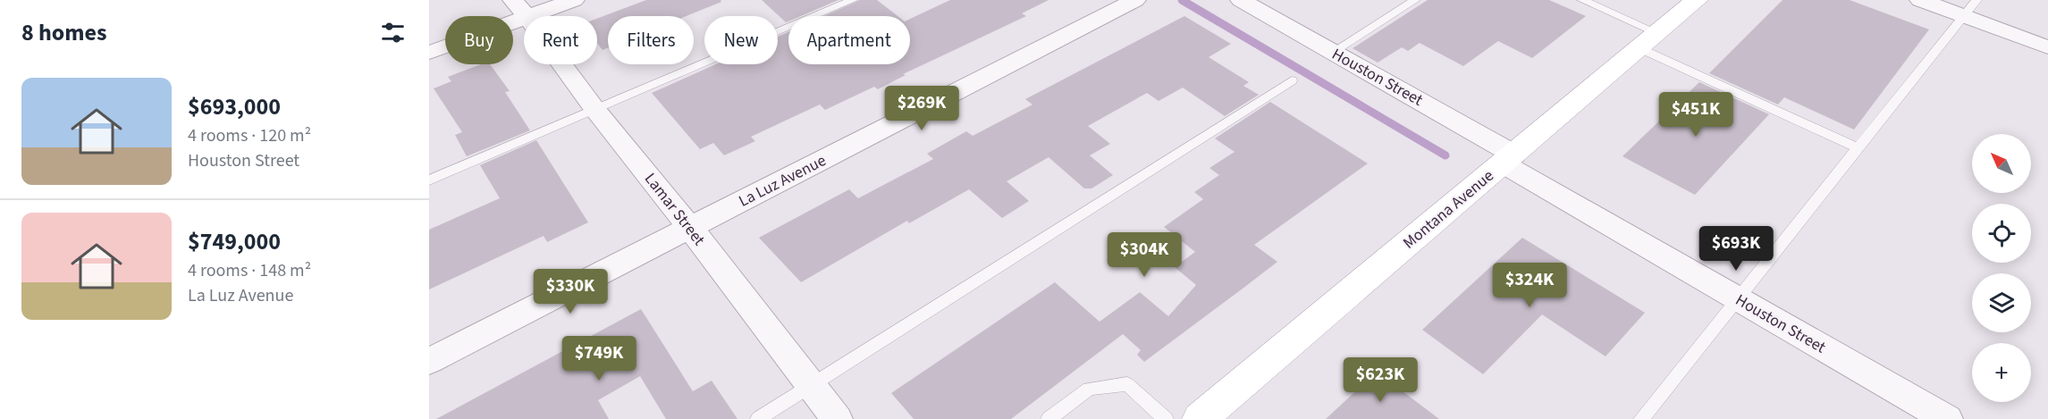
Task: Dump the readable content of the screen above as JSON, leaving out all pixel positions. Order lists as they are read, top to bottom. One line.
{"streets":{"main road":["Montana Avenue"],"street":["Houston Street","La Luz Avenue","Lamar Street"]},"crossings":[["Houston Street","Montana Avenue"],["La Luz Avenue","Lamar Street"]],"north":"top left","page":{"heading":"8 homes","chip":["Buy","Rent","Filters","New","Apartment"],"list":[{"name":"$693,000","note":"4 rooms · 120 m² · Houston Street"},{"name":"$749,000","note":"4 rooms · 148 m² · La Luz Avenue"}],"price":["$269K","$451K","$693K","$304K","$324K","$330K","$749K","$623K"],"map_buttons":"+"}}
